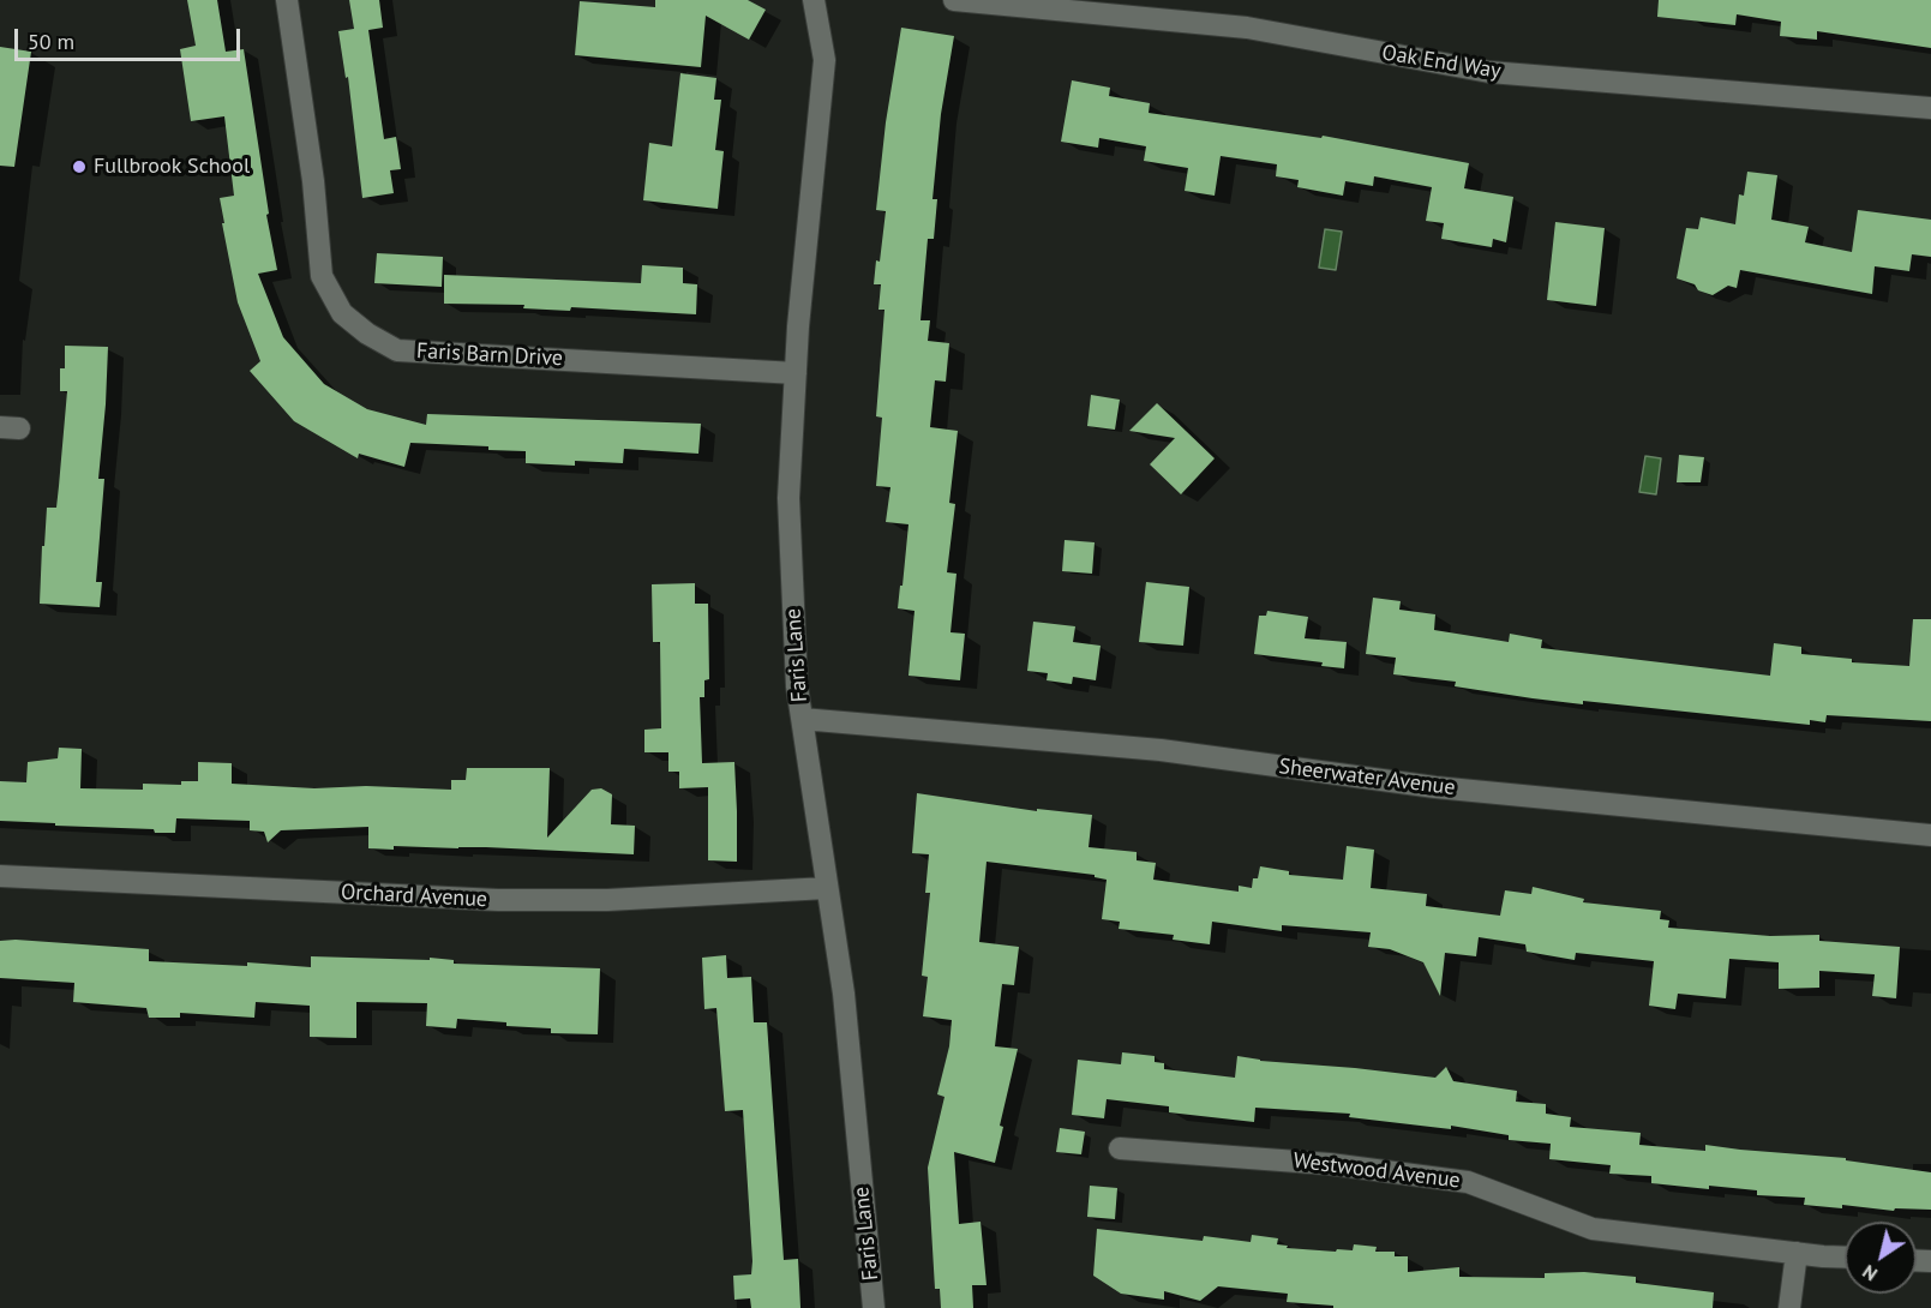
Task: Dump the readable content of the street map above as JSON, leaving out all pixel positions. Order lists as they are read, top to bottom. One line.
{"streets":{"street":["Oak End Way","Faris Barn Drive","Faris Lane","Sheerwater Avenue","Orchard Avenue","Westwood Avenue"]},"crossings":[["Faris Barn Drive","Faris Lane"],["Faris Lane","Sheerwater Avenue"],["Faris Lane","Orchard Avenue"]],"places":["Fullbrook School"],"scale_bar":"50 m","north":"bottom left"}
